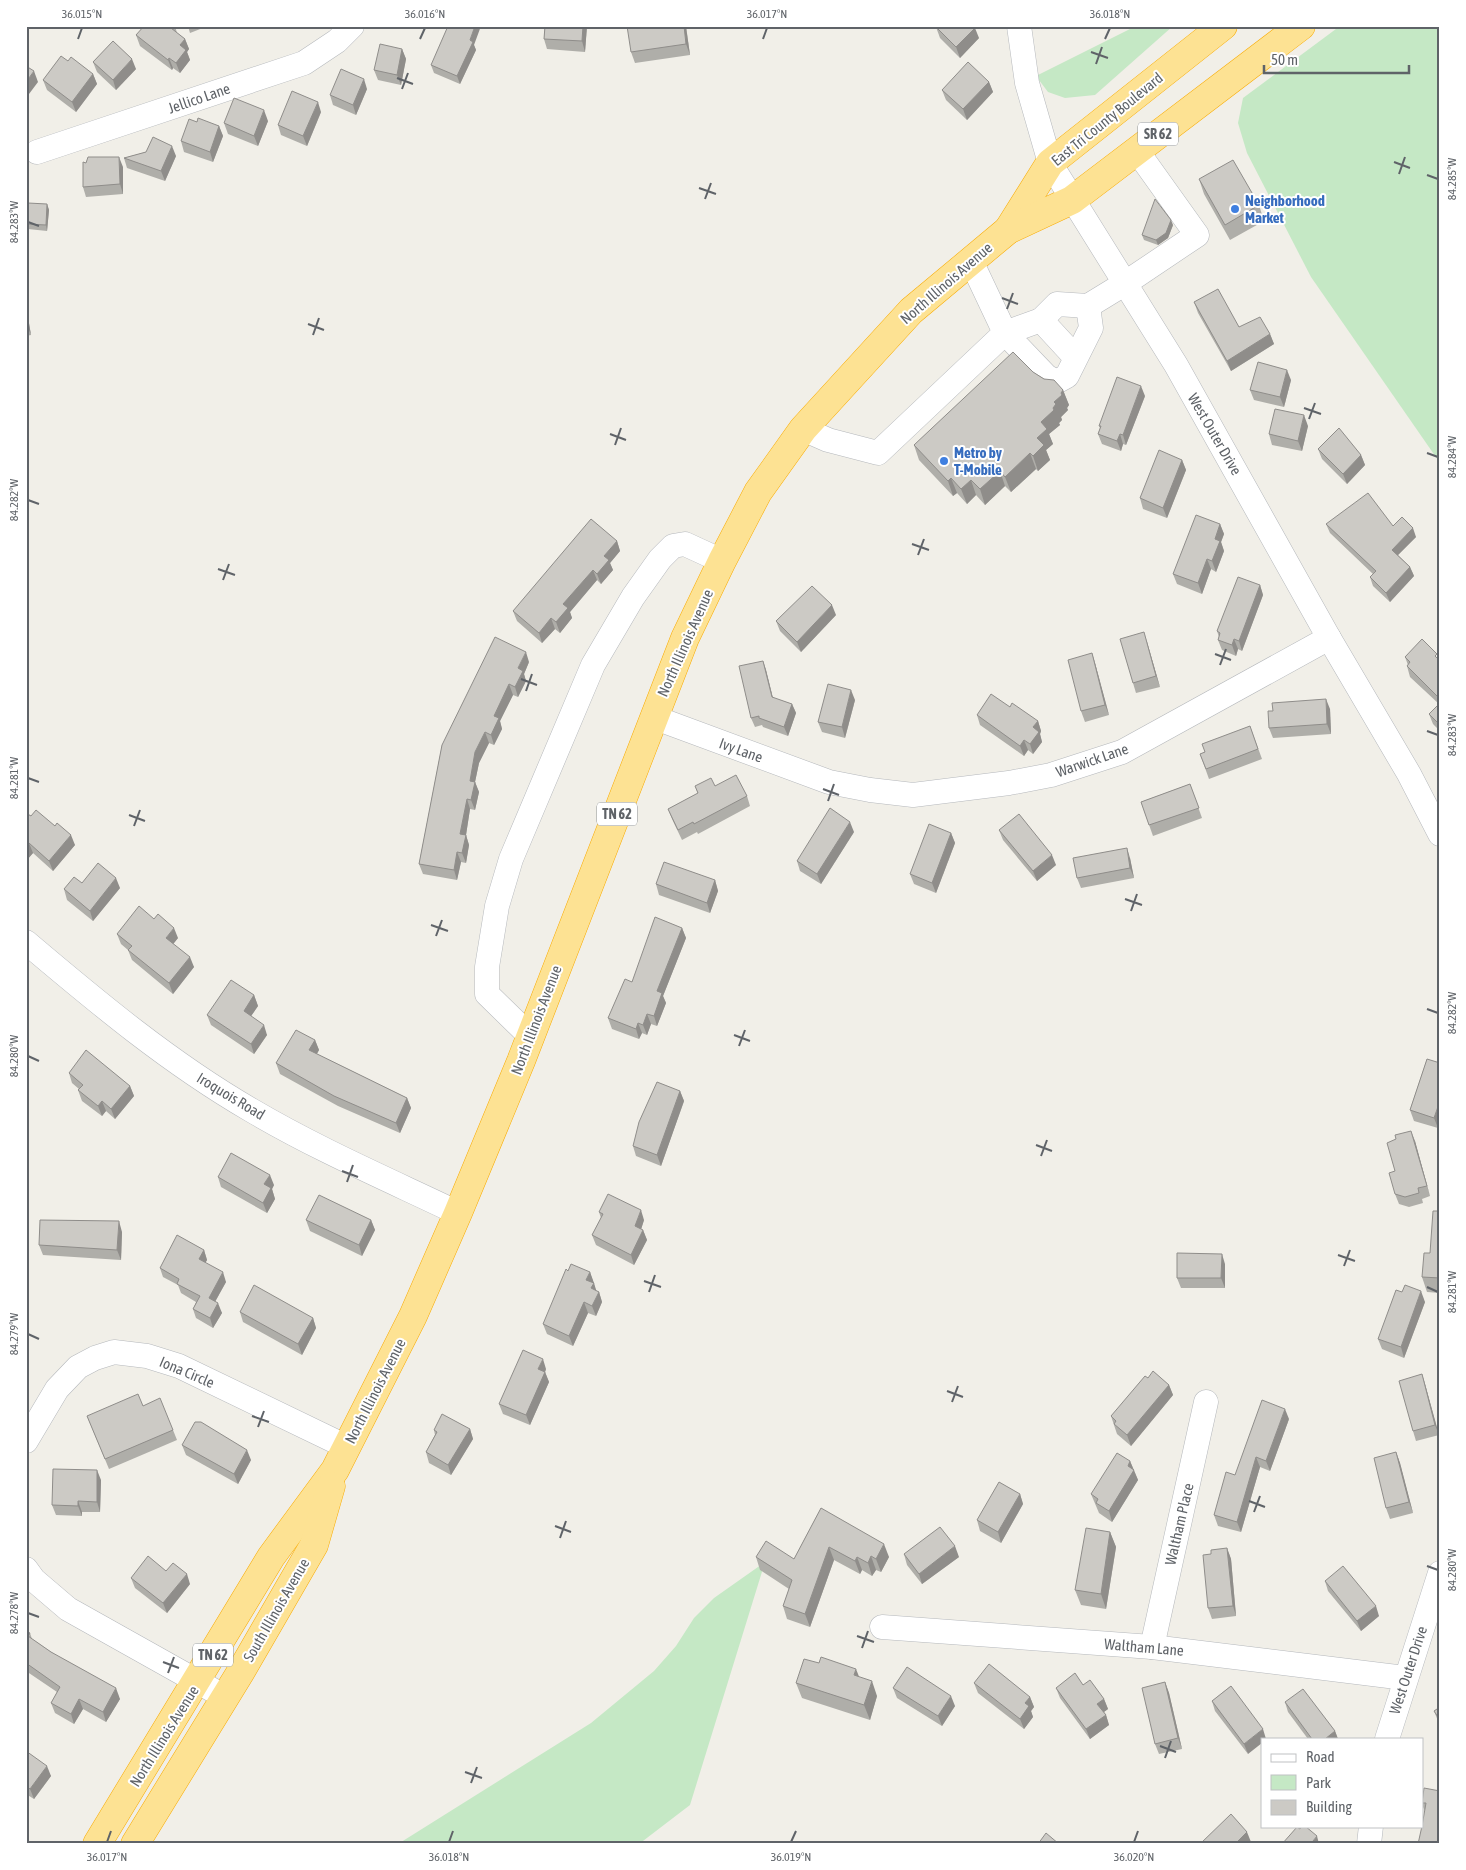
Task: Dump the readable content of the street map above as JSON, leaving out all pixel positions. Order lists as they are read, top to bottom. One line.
{"streets":{"highway":["East Tri County Boulevard","SR 62","North Illinois Avenue","TN 62","South Illinois Avenue"],"street":["Jellico Lane","West Outer Drive","Ivy Lane","Warwick Lane","Iroquois Road","Iona Circle","Waltham Place","Waltham Lane"]},"crossings":[["East Tri County Boulevard","SR 62"],["East Tri County Boulevard","North Illinois Avenue"],["East Tri County Boulevard","West Outer Drive"],["SR 62","North Illinois Avenue"],["SR 62","West Outer Drive"],["North Illinois Avenue","Ivy Lane"],["North Illinois Avenue","Iroquois Road"],["North Illinois Avenue","Iona Circle"],["North Illinois Avenue","South Illinois Avenue"],["West Outer Drive","Warwick Lane"],["West Outer Drive","Waltham Lane"],["Ivy Lane","Warwick Lane"],["Iona Circle","South Illinois Avenue"],["Waltham Place","Waltham Lane"]],"places":["Neighborhood Market","Metro by T-Mobile"],"legend":["Road","Park","Building"],"scale_bar":"50 m","coordinates":["36.015°N","36.016°N","36.017°N","36.018°N","84.285°W","84.283°W","84.284°W","84.282°W","84.281°W","84.280°W","84.279°W","84.278°W","36.019°N","36.020°N"]}
